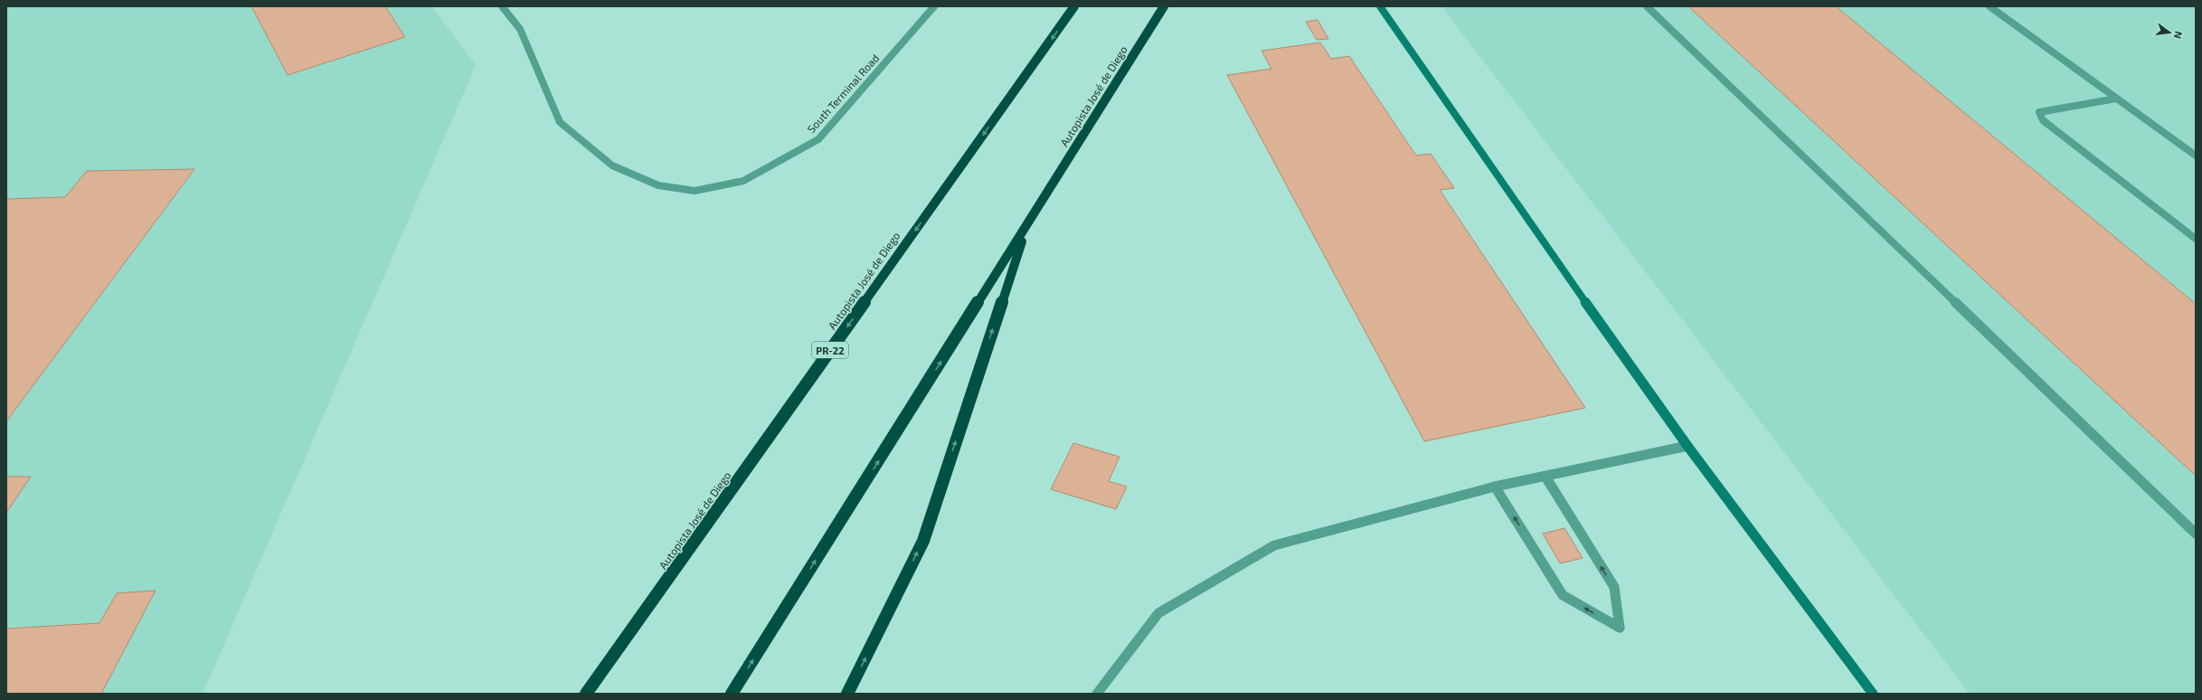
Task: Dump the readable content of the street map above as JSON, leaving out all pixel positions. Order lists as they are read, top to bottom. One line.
{"streets":{"highway":["Autopista José de Diego","PR-22"],"street":["South Terminal Road"]},"north":"right"}
